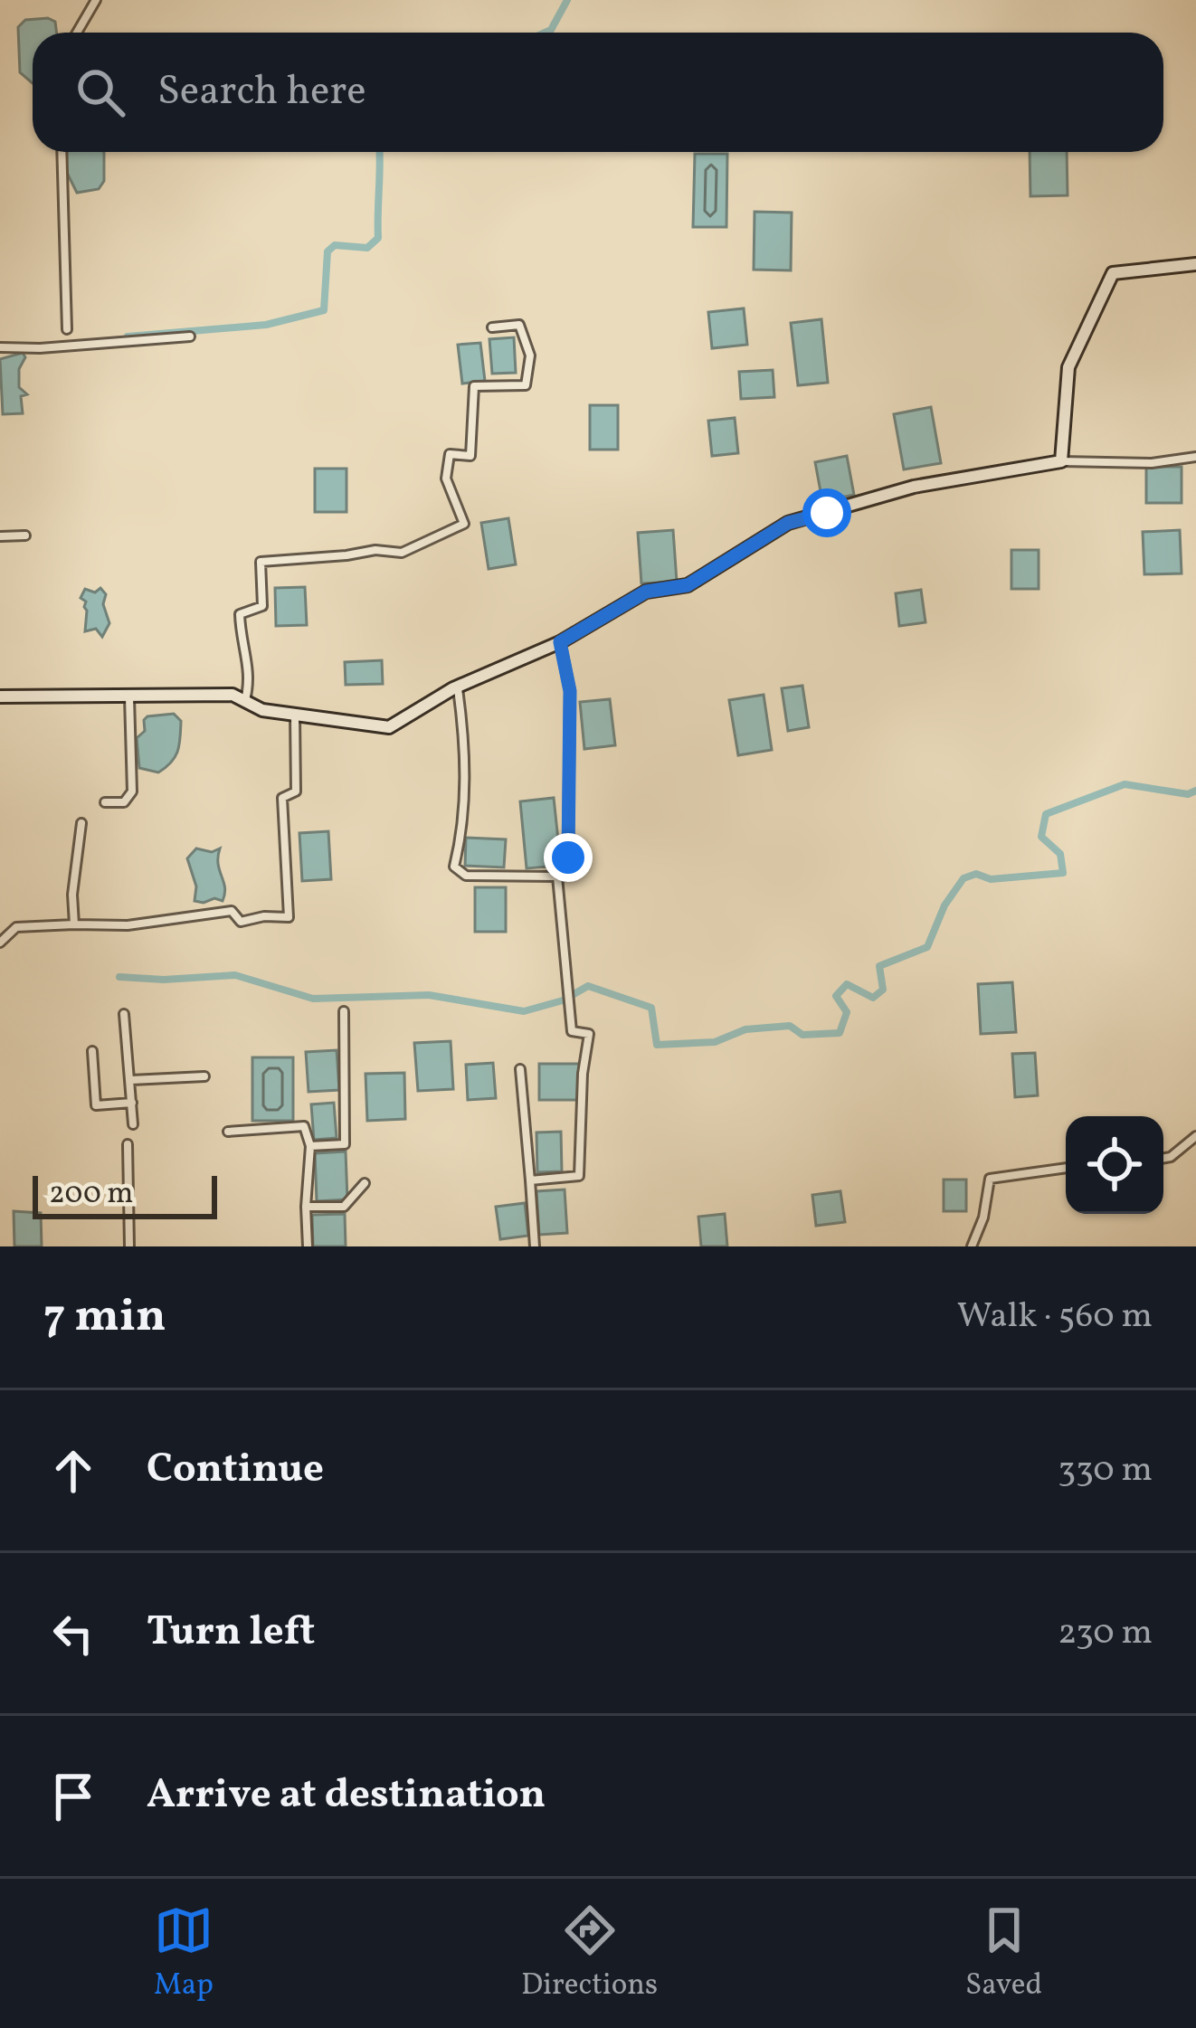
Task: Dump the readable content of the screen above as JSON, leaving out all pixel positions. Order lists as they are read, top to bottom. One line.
{"scale_bar":"200 m","page":{"search":"Search here","scale":"200 m","heading":["7 min","Walk · 560 m"],"list":[["Continue","330 m"],["Turn left","230 m"],"Arrive at destination"],"nav":["Map","Directions","Saved"]}}
